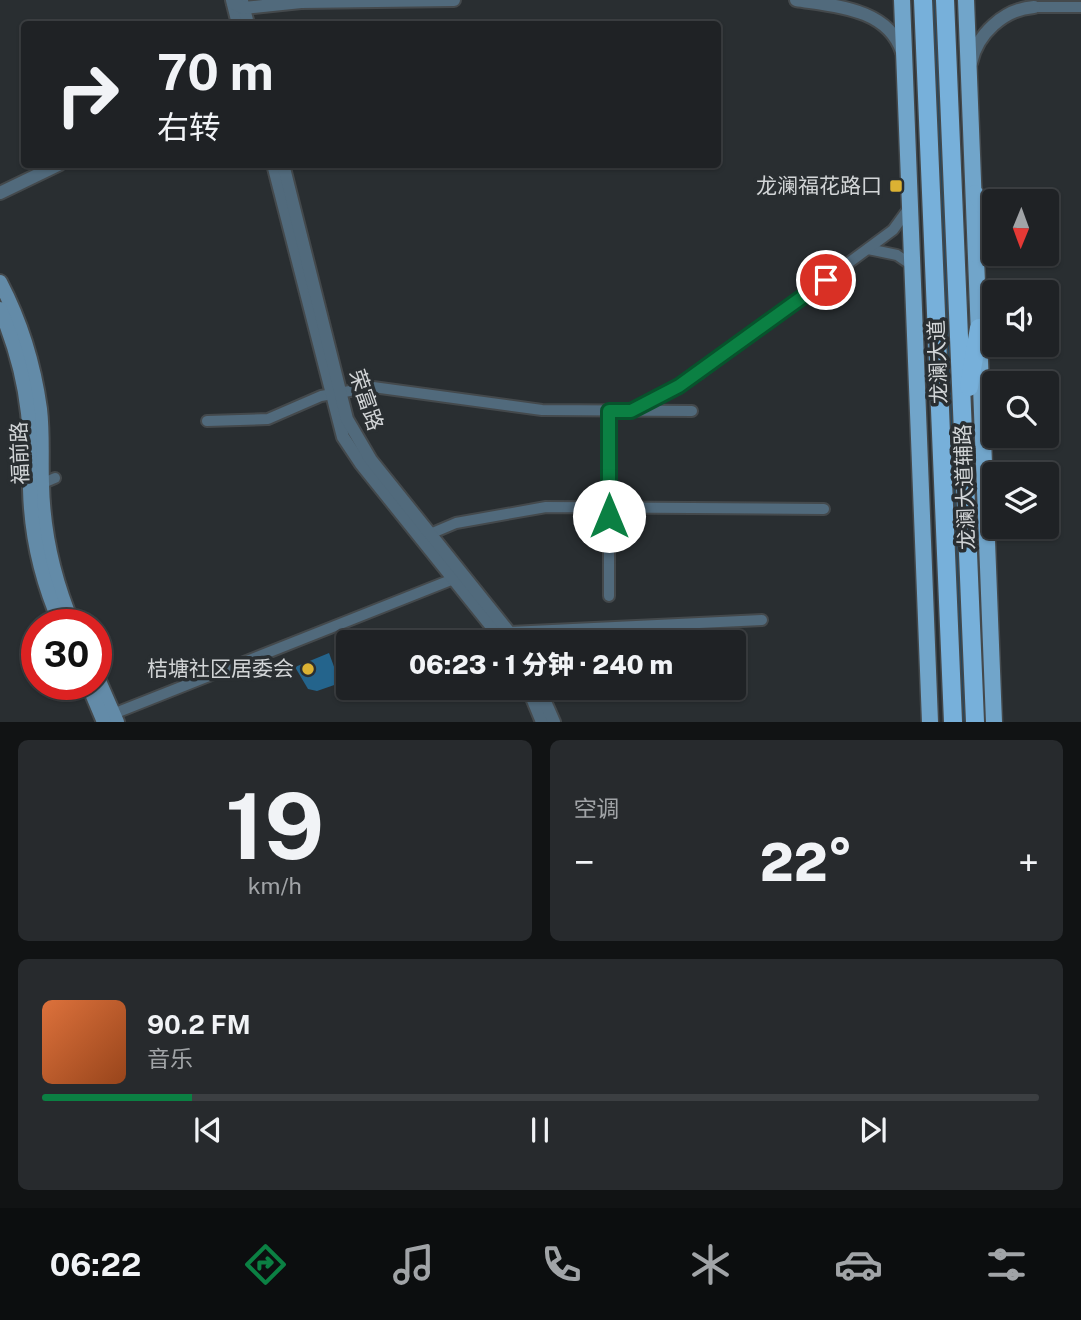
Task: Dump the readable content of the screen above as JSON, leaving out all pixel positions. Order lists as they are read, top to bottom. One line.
{"streets":{"highway":["龙澜大道"],"main road":["福前路","龙澜大道辅路"],"street":["荣富路"]},"places":{"transit":["龙澜福花路口"],"other":["桔塘社区居委会"]},"north":"bottom","page":{"turn":["70 m","右转"],"limit":"30","trip":"06:23 · 1 分钟 · 240 m","tile":[["19","km/h"],"空调"],"heat":["−","22°","+"],"song":["90.2 FM","音乐"],"tabs":"06:22"}}
